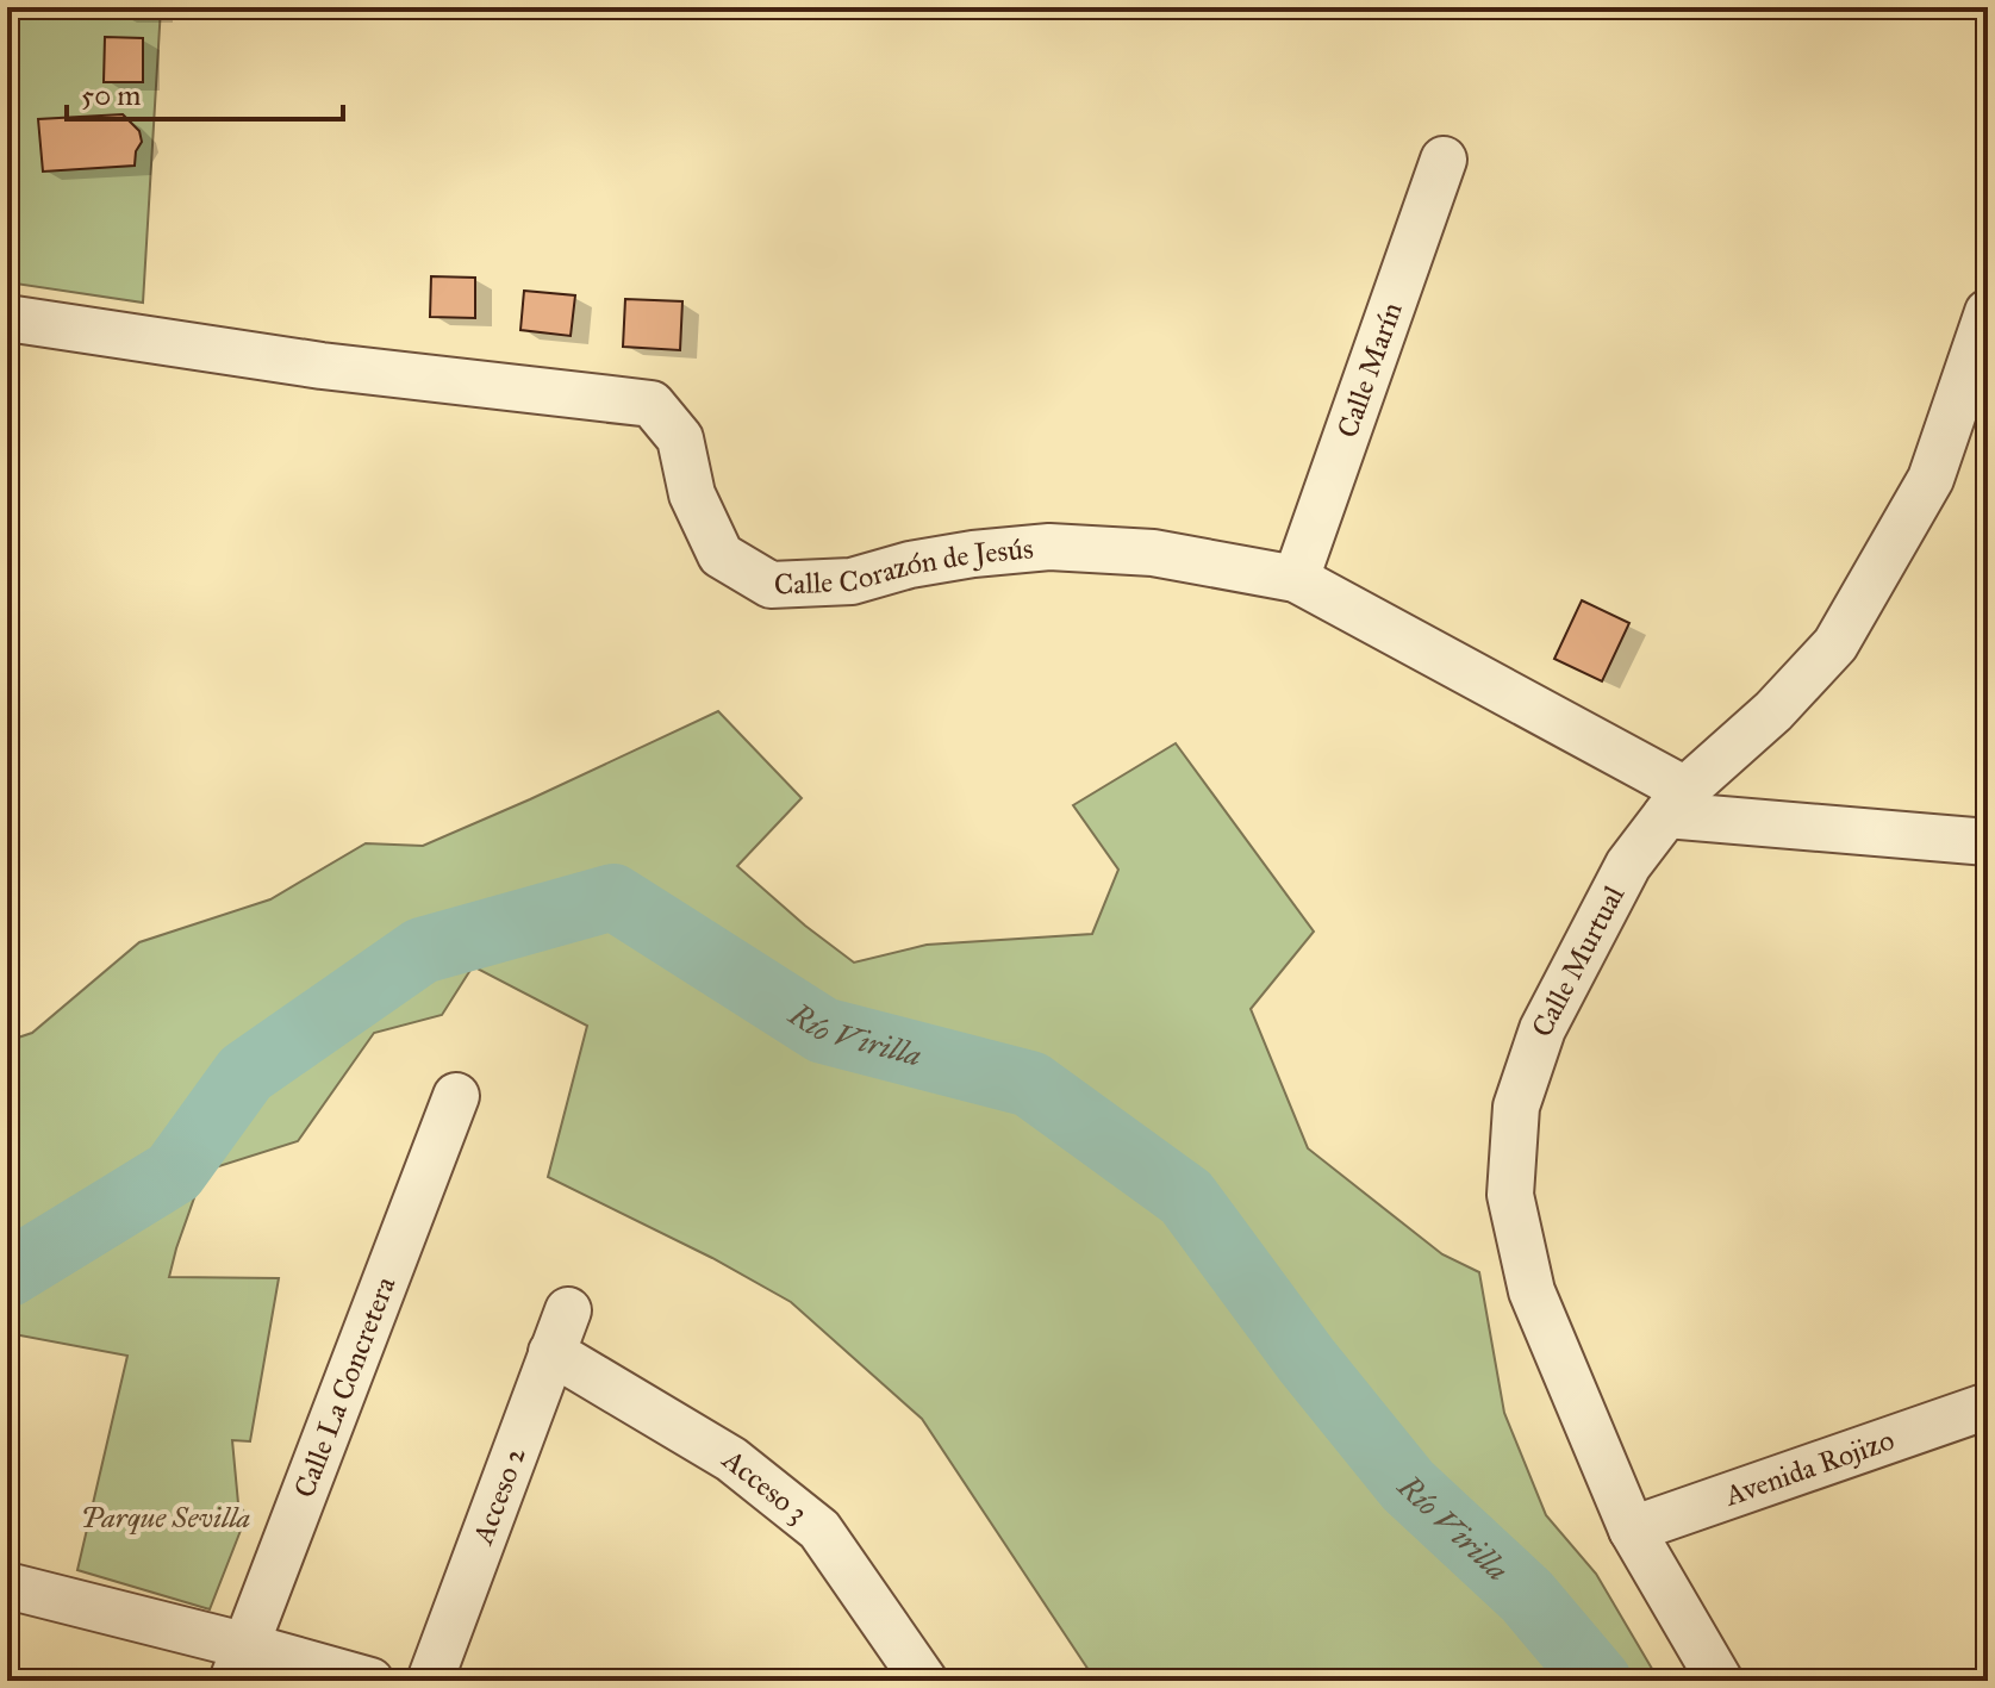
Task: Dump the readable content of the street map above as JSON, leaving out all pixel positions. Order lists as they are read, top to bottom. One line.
{"streets":{"street":["Calle Marín","Calle Corazón de Jesús","Calle Murtual","Calle La Concretera","Avenida Rojizo","Acceso 3","Acceso 2"]},"crossings":[["Calle Marín","Calle Corazón de Jesús"],["Calle Corazón de Jesús","Calle Murtual"],["Calle Murtual","Avenida Rojizo"],["Acceso 3","Acceso 2"]],"water":["Río Virilla"],"parks":["Parque Sevilla"],"scale_bar":"50 m"}
